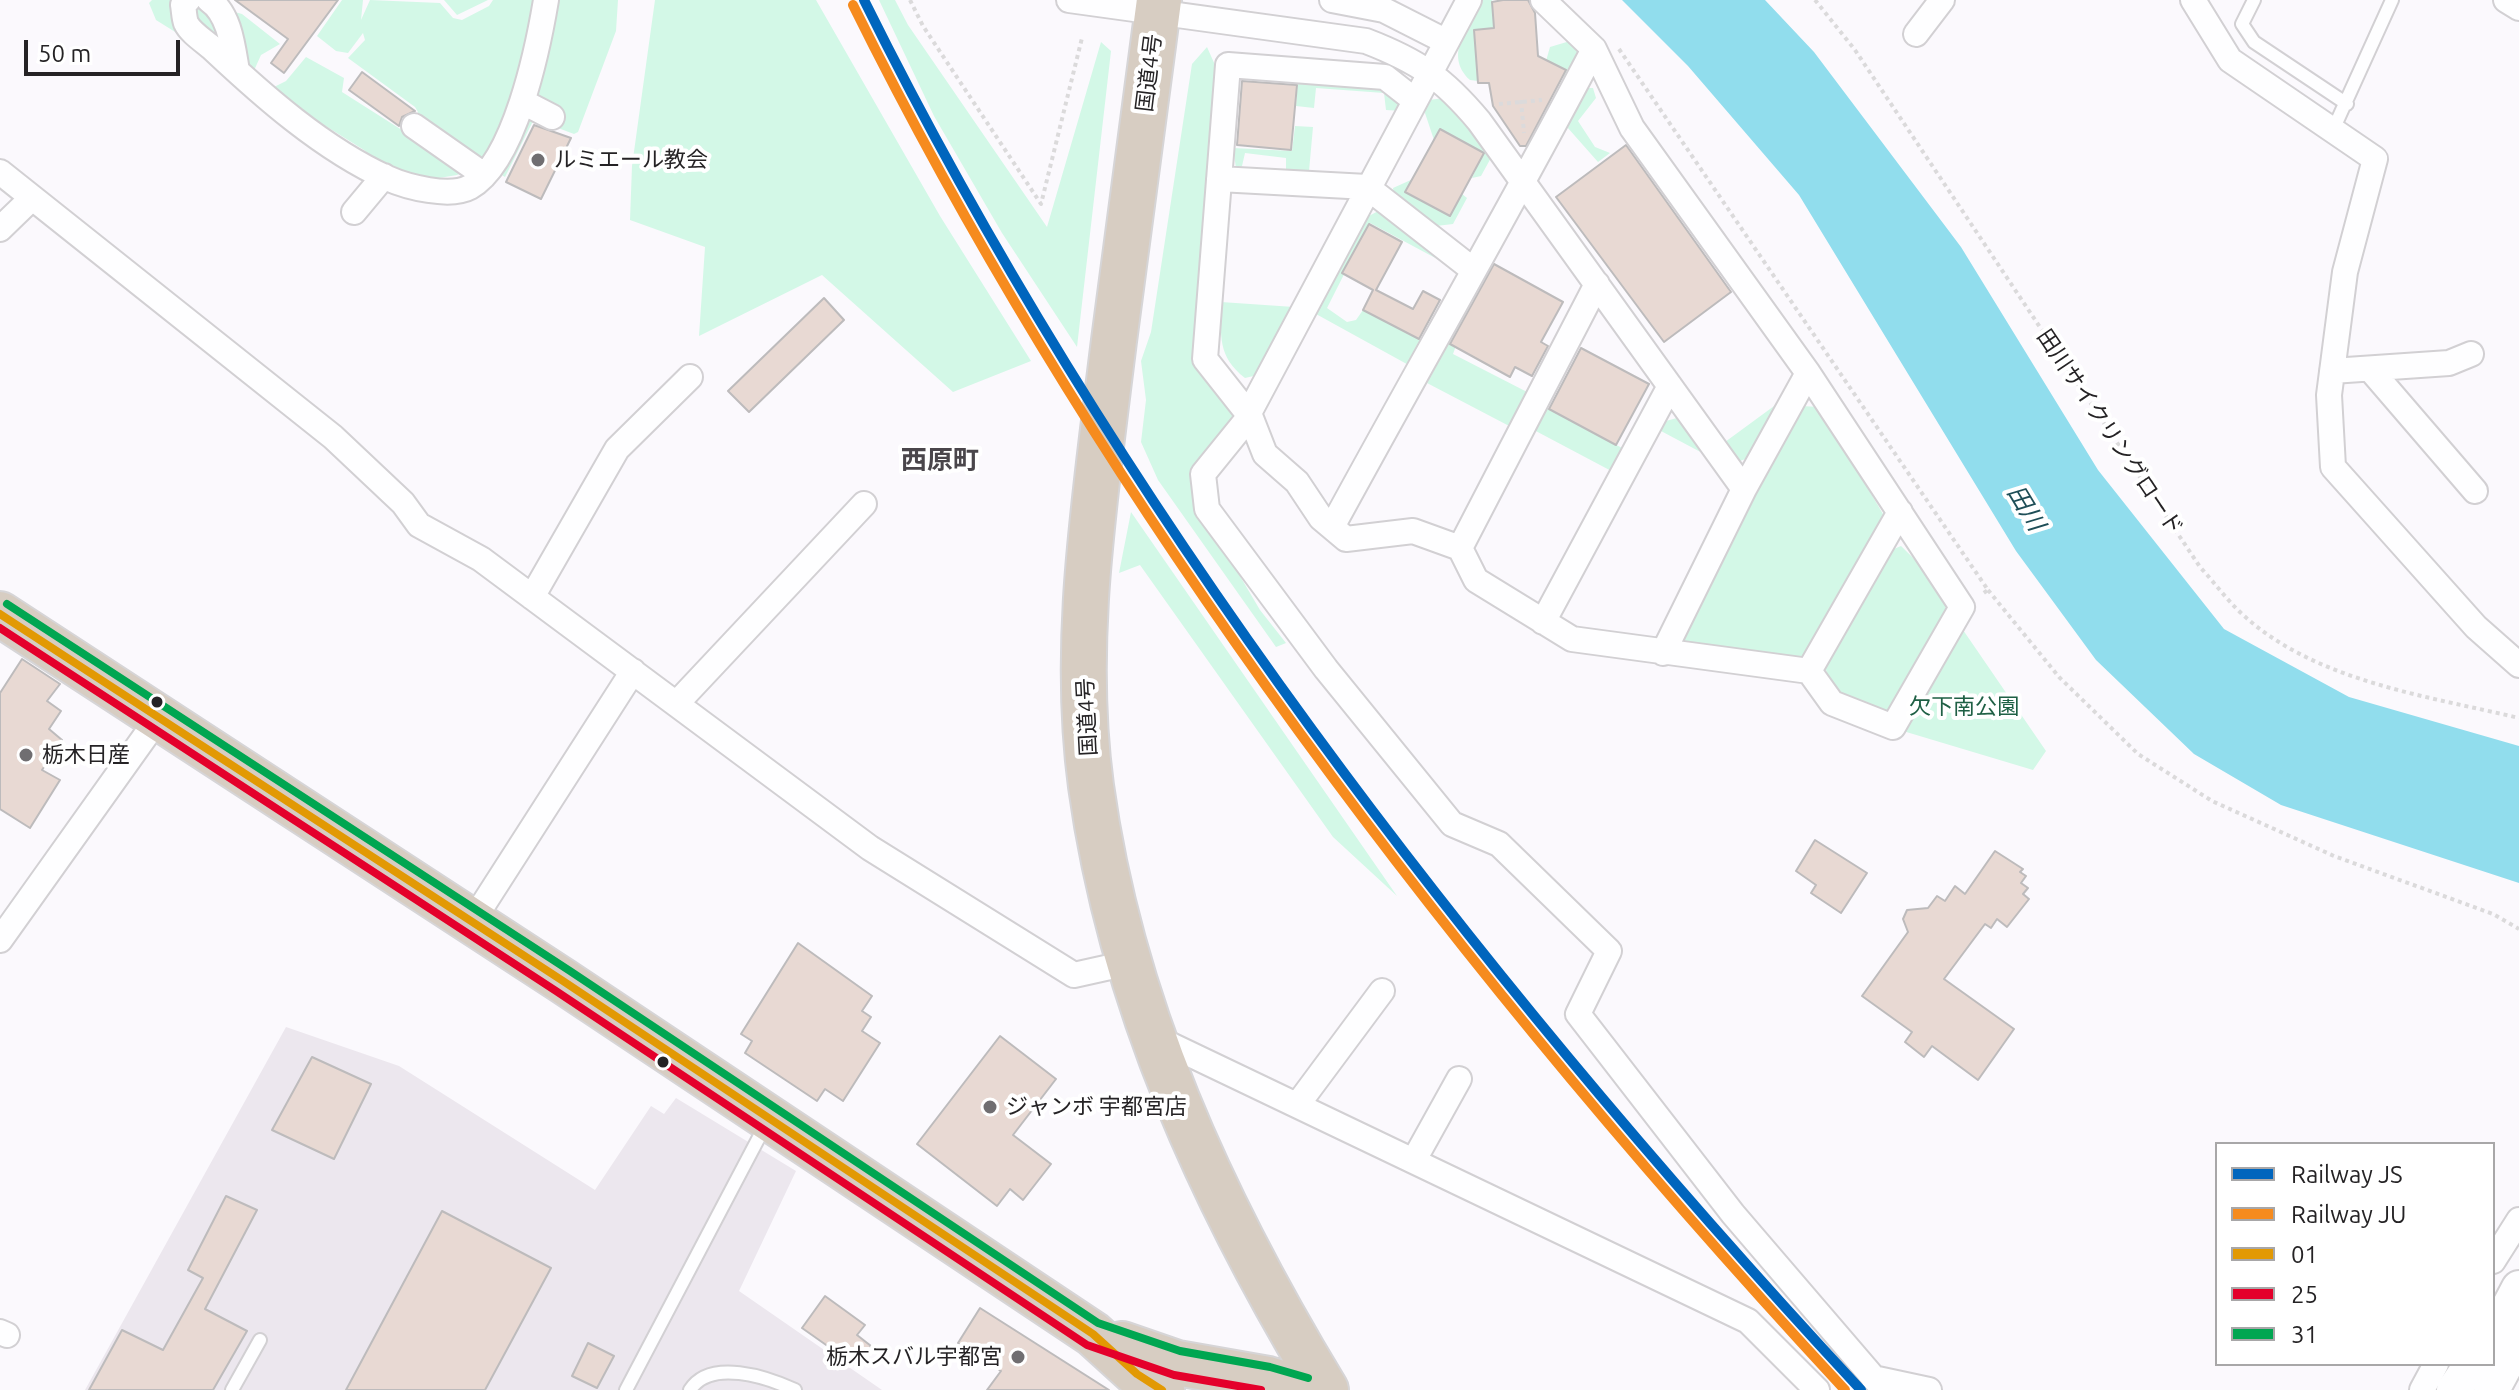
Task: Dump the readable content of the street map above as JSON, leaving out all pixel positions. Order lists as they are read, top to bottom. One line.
{"streets":{"highway":["国道4号"],"path":["田川サイクリングロード"]},"districts":["西原町"],"water":["田川"],"parks":["欠下南公園"],"places":["ルミエール教会","栃木日産","ジャンボ 宇都宮店","栃木スバル宇都宮"],"lines":["rail line JS","rail line JU","transit line 31","transit line 01","transit line 25"],"legend":["Railway JS","Railway JU","01","25","31"],"scale_bar":"50 m"}
